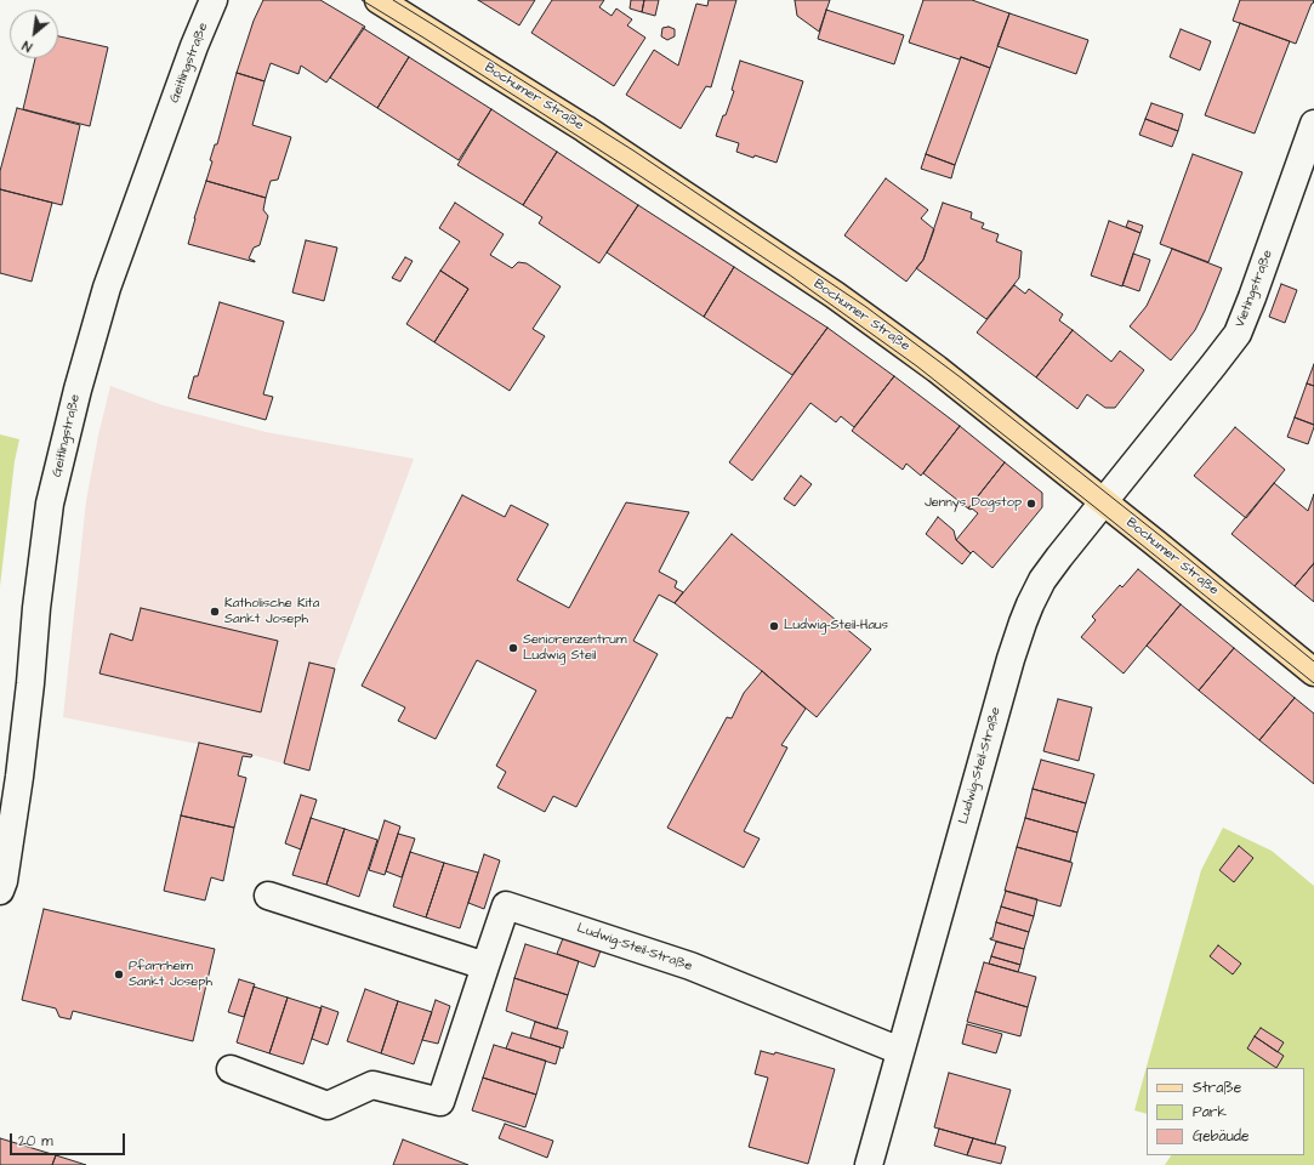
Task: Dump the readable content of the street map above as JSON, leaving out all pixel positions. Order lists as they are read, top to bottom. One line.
{"streets":{"main road":["Bochumer Straße"],"street":["Geitlingstraße","Vietingstraße","Ludwig-Steil-Straße"]},"crossings":[["Bochumer Straße","Vietingstraße"],["Bochumer Straße","Ludwig-Steil-Straße"],["Vietingstraße","Ludwig-Steil-Straße"]],"places":["Jennys Dogstop","Katholische Kita Sankt Joseph","Ludwig-Steil-Haus","Seniorenzentrum Ludwig Steil","Pfarrheim Sankt Joseph"],"legend":["Straße","Park","Gebäude"],"scale_bar":"20 m","north":"bottom left"}
